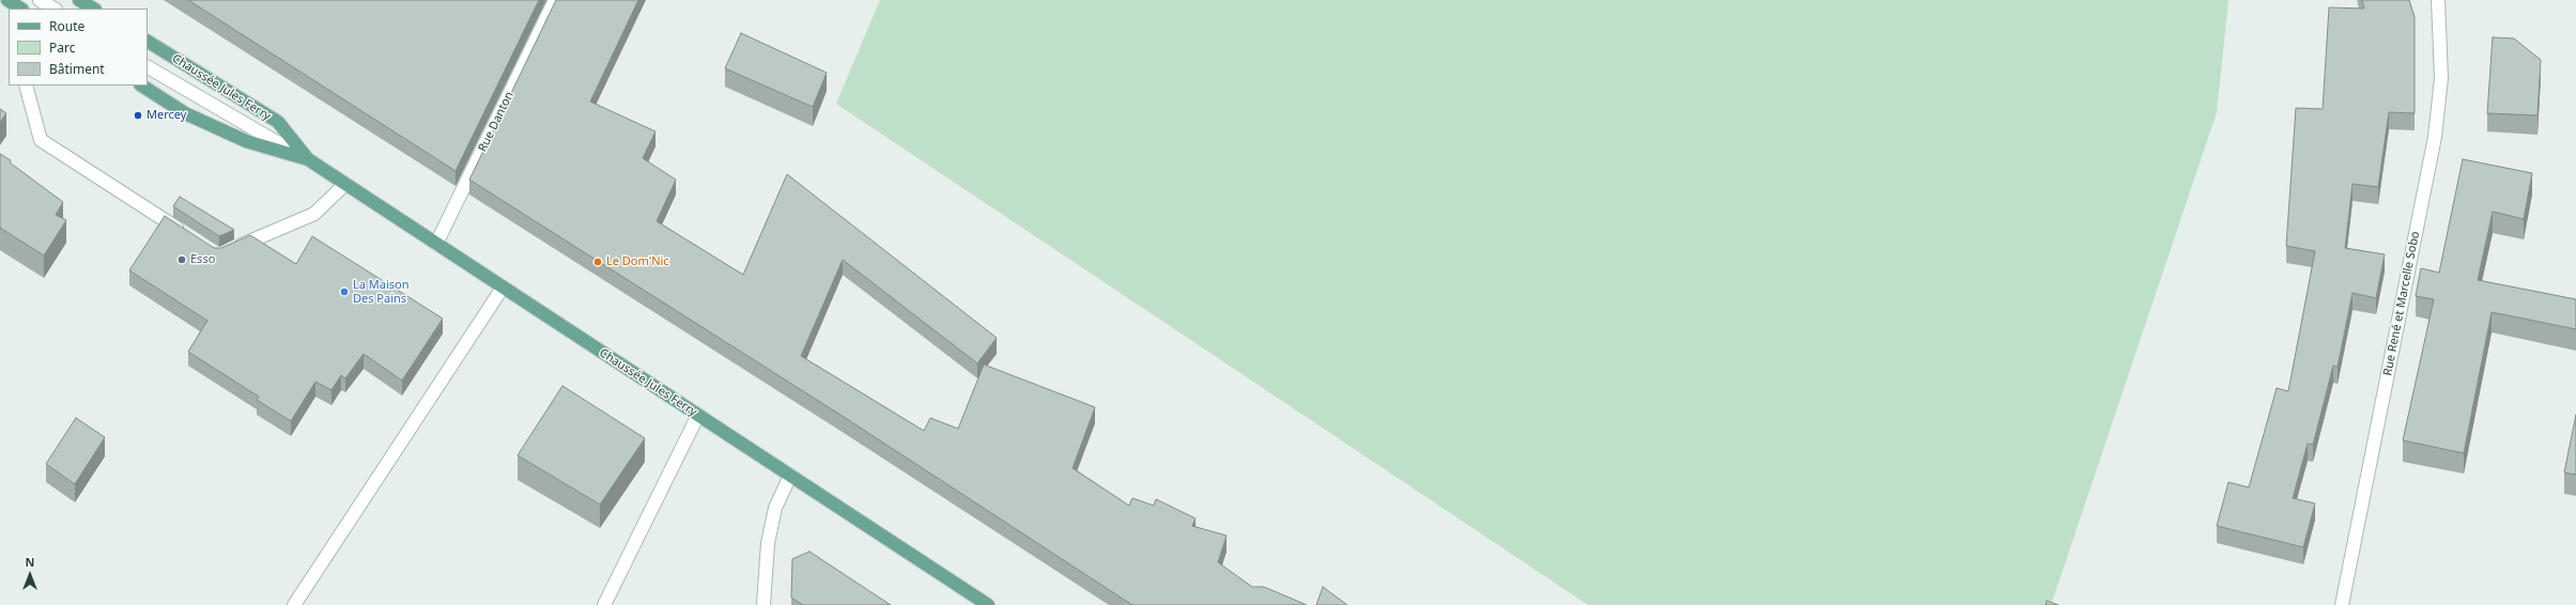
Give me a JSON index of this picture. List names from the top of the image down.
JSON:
{
  "streets": {
    "main road": ["Chaussée Jules Ferry"],
    "street": ["Rue Danton", "Rue René et Marcelle Sobo"]
  },
  "crossings": [
    ["Chaussée Jules Ferry", "Rue Danton"]
  ],
  "places": [
    "Mercey",
    "Esso",
    "Le Dom'Nic",
    "La Maison Des Pains"
  ],
  "legend": ["Route", "Parc", "Bâtiment"],
  "north": "top"
}
